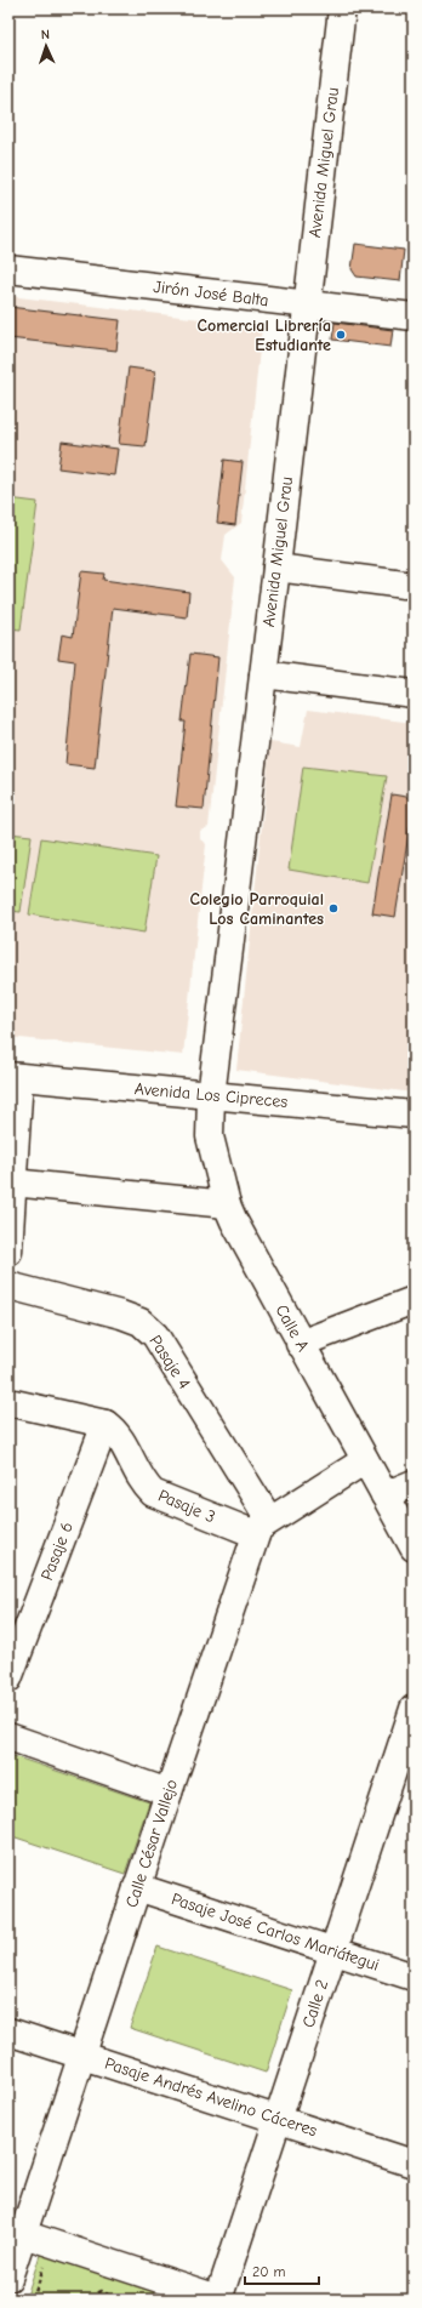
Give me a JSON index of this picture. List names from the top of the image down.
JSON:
{
  "streets": {
    "street": [
      "Avenida Miguel Grau",
      "Jirón José Balta",
      "Avenida Los Cipreces",
      "Calle A",
      "Pasaje 4",
      "Pasaje 3",
      "Pasaje 6",
      "Calle César Vallejo",
      "Pasaje José Carlos Mariátegui",
      "Calle 2",
      "Pasaje Andrés Avelino Cáceres"
    ]
  },
  "crossings": [
    ["Avenida Miguel Grau", "Jirón José Balta"],
    ["Avenida Miguel Grau", "Avenida Los Cipreces"],
    ["Avenida Miguel Grau", "Calle A"],
    ["Avenida Los Cipreces", "Calle A"],
    ["Pasaje 4", "Pasaje 3"],
    ["Pasaje 4", "Calle César Vallejo"],
    ["Pasaje 3", "Pasaje 6"],
    ["Pasaje 3", "Calle César Vallejo"],
    ["Calle César Vallejo", "Pasaje José Carlos Mariátegui"],
    ["Calle César Vallejo", "Pasaje Andrés Avelino Cáceres"],
    ["Pasaje José Carlos Mariátegui", "Calle 2"],
    ["Calle 2", "Pasaje Andrés Avelino Cáceres"]
  ],
  "places": ["Comercial Librería Estudiante", "Colegio Parroquial Los Caminantes"],
  "scale_bar": "20 m",
  "north": "top"
}
